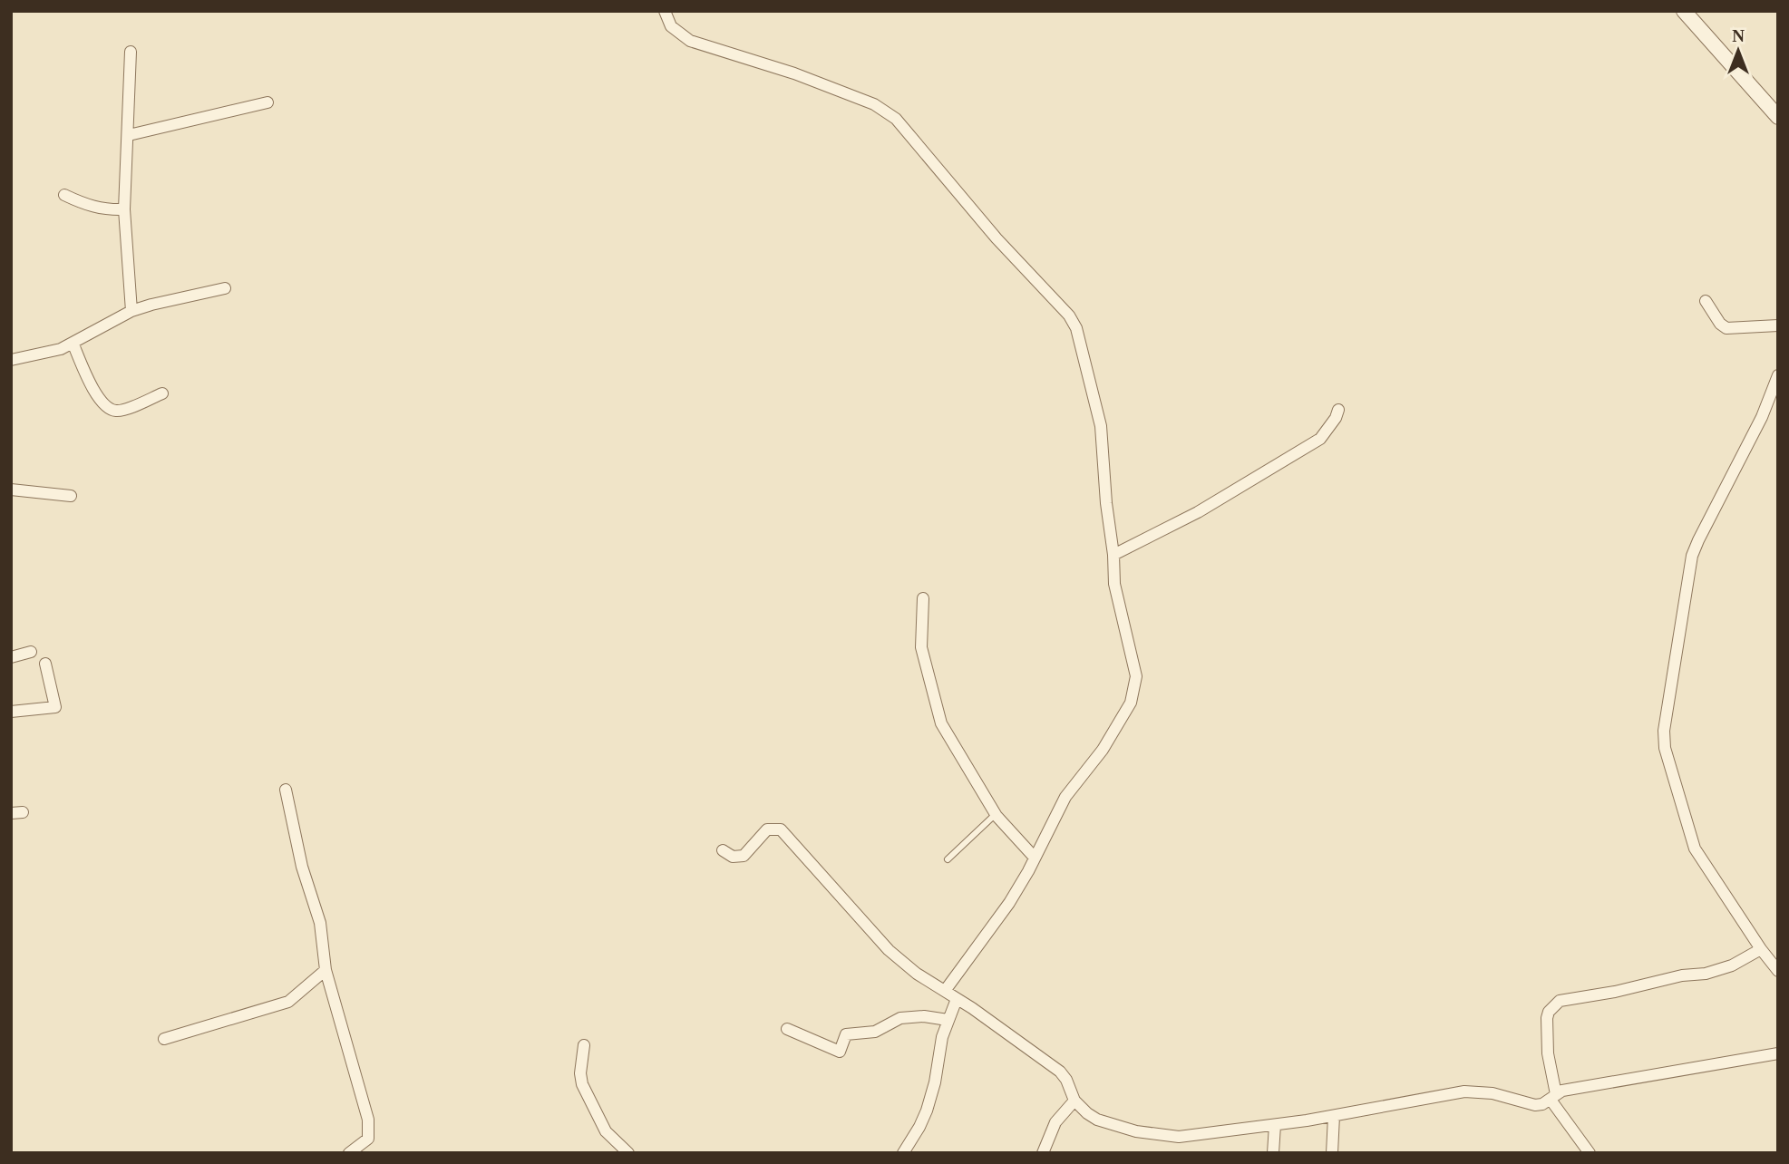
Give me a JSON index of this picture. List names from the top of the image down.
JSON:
{
  "north": "top"
}
